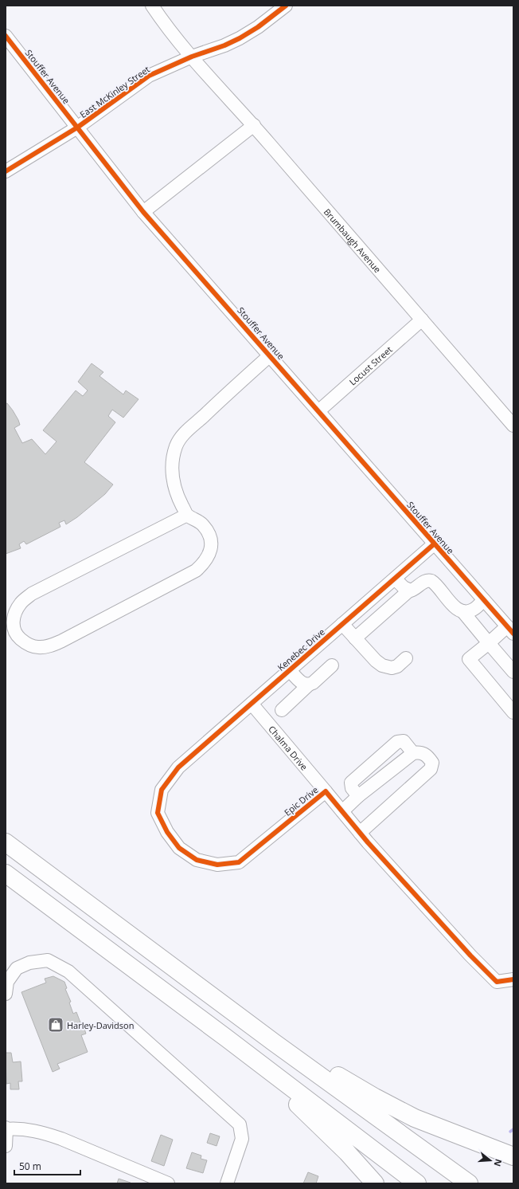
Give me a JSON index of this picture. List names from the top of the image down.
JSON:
{
  "streets": {
    "street": [
      "Stouffer Avenue",
      "East McKinley Street",
      "Brumbaugh Avenue",
      "Locust Street",
      "Kenebec Drive",
      "Chalma Drive",
      "Epic Drive"
    ]
  },
  "crossings": [
    ["Stouffer Avenue", "East McKinley Street"],
    ["Stouffer Avenue", "Locust Street"],
    ["Stouffer Avenue", "Kenebec Drive"],
    ["East McKinley Street", "Brumbaugh Avenue"],
    ["Brumbaugh Avenue", "Locust Street"],
    ["Kenebec Drive", "Chalma Drive"],
    ["Kenebec Drive", "Epic Drive"],
    ["Chalma Drive", "Epic Drive"]
  ],
  "places": {
    "shop": ["Harley-Davidson"]
  },
  "scale_bar": "50 m",
  "north": "right"
}
